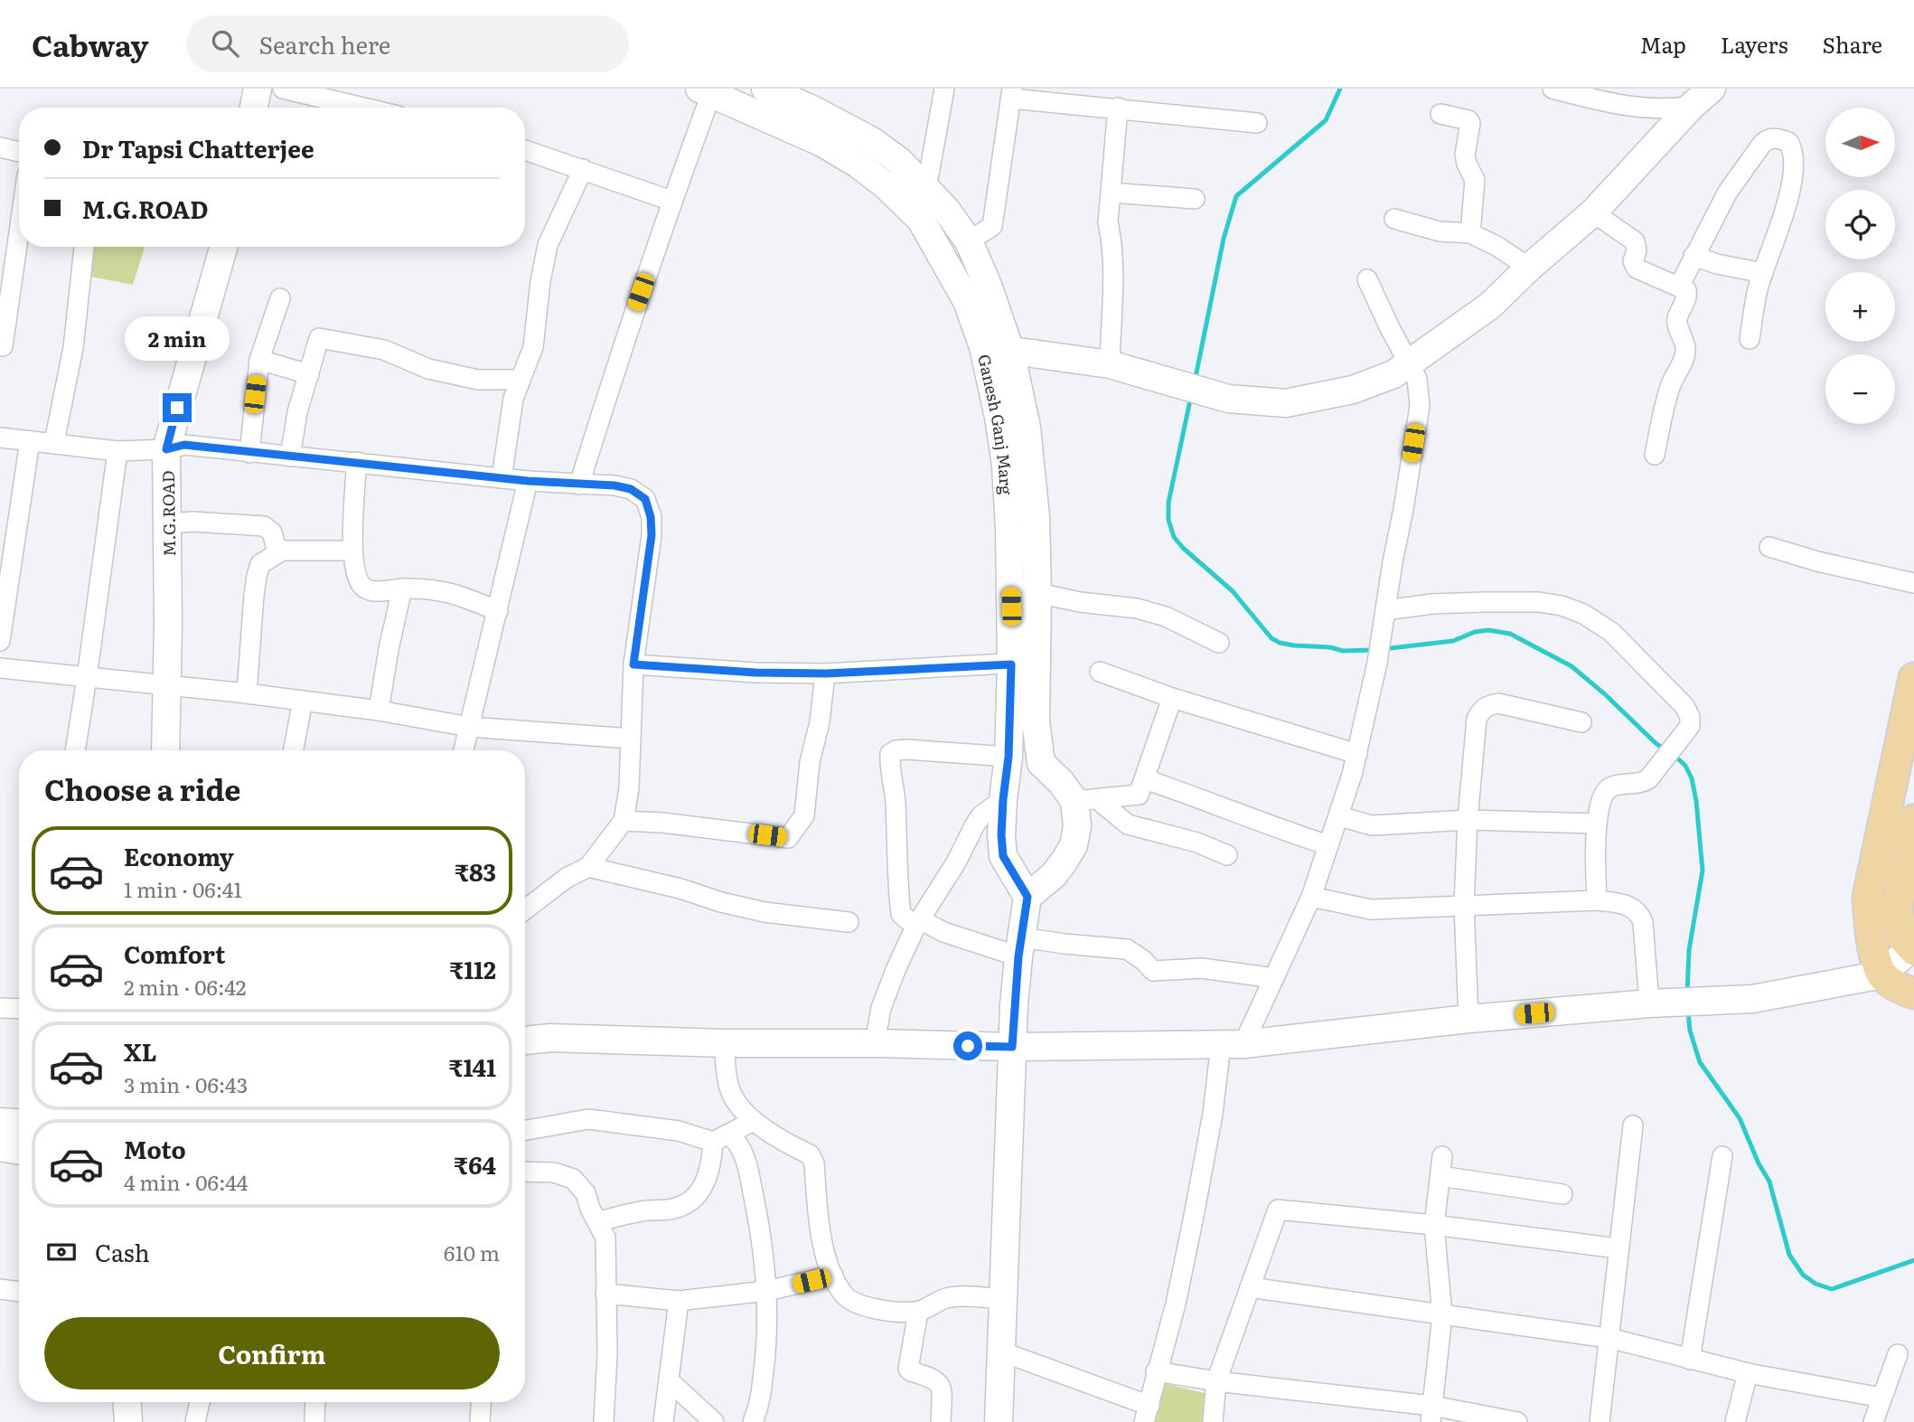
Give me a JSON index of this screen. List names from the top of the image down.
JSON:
{
  "streets": {
    "main road": ["Ganesh Ganj Marg", "M.G.ROAD"]
  },
  "north": "right",
  "page": {
    "header": "Cabway",
    "search": "Search here",
    "nav": ["Map", "Layers", "Share"],
    "map_buttons": ["+", "−"],
    "banner": ["Dr Tapsi Chatterjee", "M.G.ROAD"],
    "bubble": "2 min",
    "heading": "Choose a ride",
    "list": [
      {
        "name": "Economy",
        "note": "1 min · 06:41",
        "value": "₹83"
      },
      {
        "name": "Comfort",
        "note": "2 min · 06:42",
        "value": "₹112"
      },
      {
        "name": "XL",
        "note": "3 min · 06:43",
        "value": "₹141"
      },
      {
        "name": "Moto",
        "note": "4 min · 06:44",
        "value": "₹64"
      }
    ],
    "pay": ["Cash", "610 m"],
    "buttons": "Confirm"
  }
}
